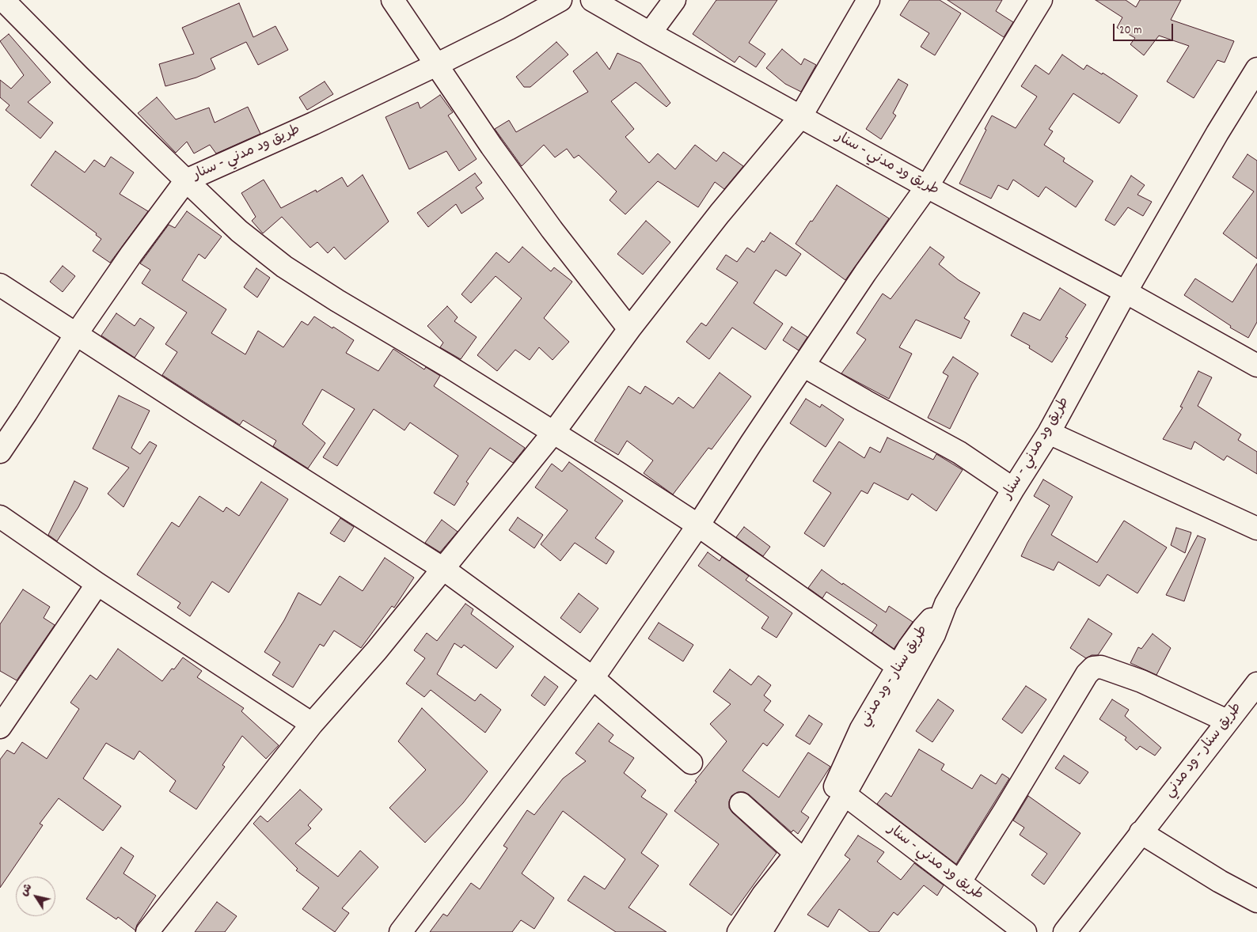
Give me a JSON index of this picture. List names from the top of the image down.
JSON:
{
  "streets": {
    "street": ["طريق ود مدني - سنار", "طريق سنار - ود مدني"]
  },
  "crossings": [
    ["طريق ود مدني - سنار", "طريق سنار - ود مدني"]
  ],
  "scale_bar": "20 m",
  "north": "top left"
}
